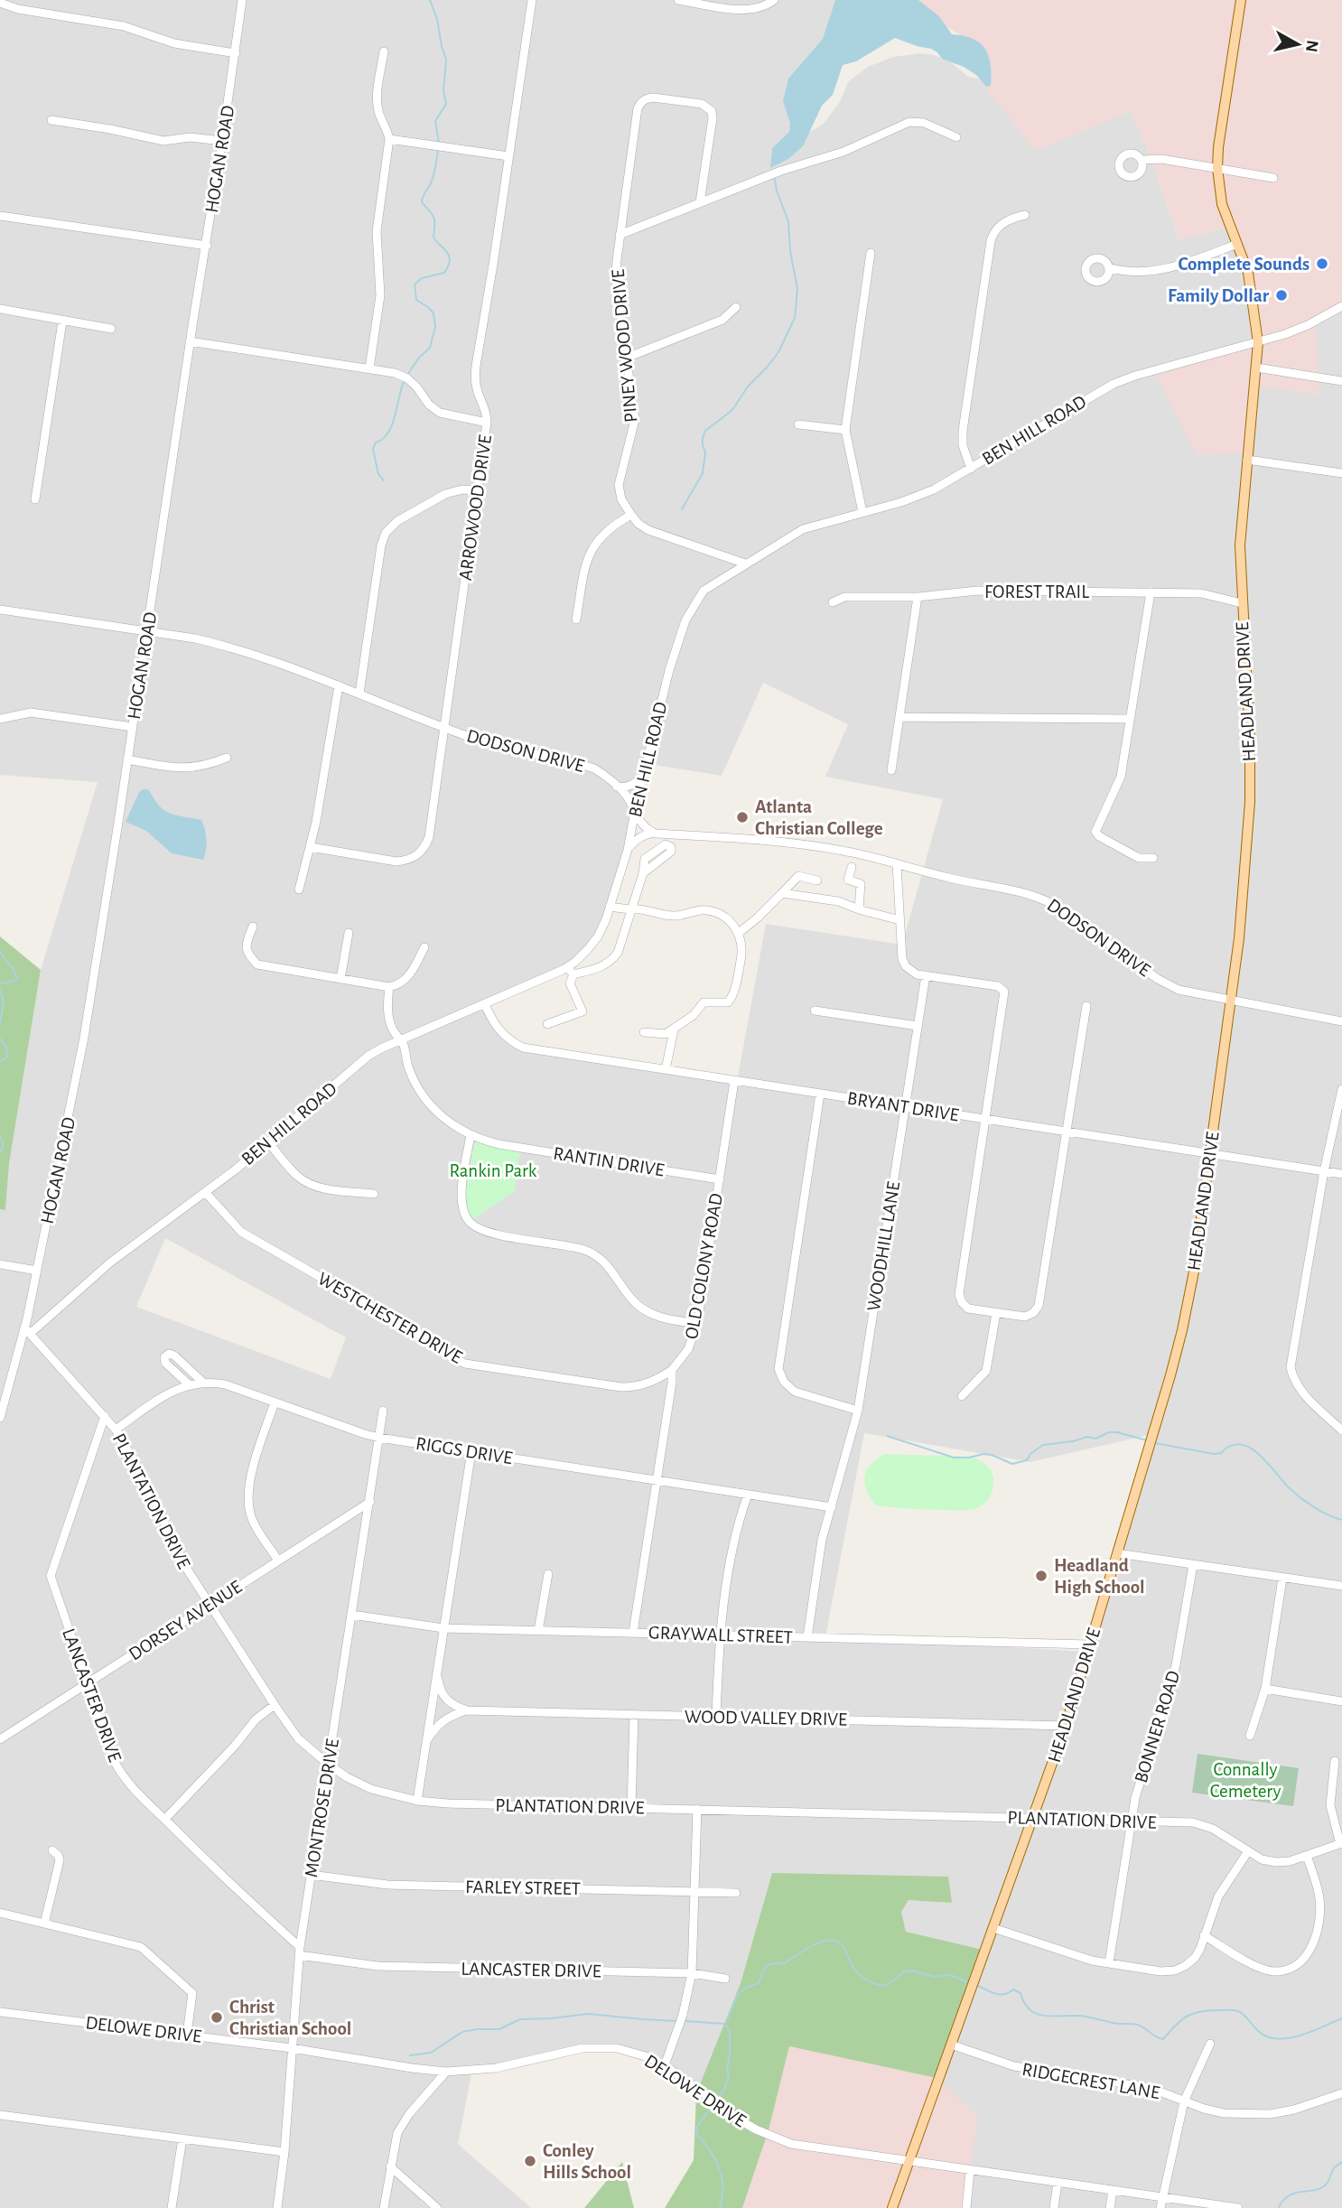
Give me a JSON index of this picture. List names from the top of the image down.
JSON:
{
  "streets": {
    "main road": ["HEADLAND DRIVE"],
    "street": [
      "HOGAN ROAD",
      "PINEY WOOD DRIVE",
      "BEN HILL ROAD",
      "ARROWOOD DRIVE",
      "FOREST TRAIL",
      "DODSON DRIVE",
      "BRYANT DRIVE",
      "RANTIN DRIVE",
      "WOODHILL LANE",
      "OLD COLONY ROAD",
      "WESTCHESTER DRIVE",
      "RIGGS DRIVE",
      "PLANTATION DRIVE",
      "DORSEY AVENUE",
      "GRAYWALL STREET",
      "LANCASTER DRIVE",
      "WOOD VALLEY DRIVE",
      "BONNER ROAD",
      "MONTROSE DRIVE",
      "FARLEY STREET",
      "DELOWE DRIVE",
      "RIDGECREST LANE"
    ]
  },
  "crossings": [
    ["HOGAN ROAD", "BEN HILL ROAD"],
    ["HOGAN ROAD", "DODSON DRIVE"],
    ["HOGAN ROAD", "PLANTATION DRIVE"],
    ["BEN HILL ROAD", "HEADLAND DRIVE"],
    ["BEN HILL ROAD", "DODSON DRIVE"],
    ["BEN HILL ROAD", "BRYANT DRIVE"],
    ["BEN HILL ROAD", "RANTIN DRIVE"],
    ["BEN HILL ROAD", "WESTCHESTER DRIVE"],
    ["BEN HILL ROAD", "PLANTATION DRIVE"],
    ["ARROWOOD DRIVE", "DODSON DRIVE"],
    ["FOREST TRAIL", "HEADLAND DRIVE"],
    ["HEADLAND DRIVE", "DODSON DRIVE"],
    ["HEADLAND DRIVE", "BRYANT DRIVE"],
    ["HEADLAND DRIVE", "PLANTATION DRIVE"],
    ["HEADLAND DRIVE", "GRAYWALL STREET"],
    ["HEADLAND DRIVE", "WOOD VALLEY DRIVE"],
    ["HEADLAND DRIVE", "DELOWE DRIVE"],
    ["HEADLAND DRIVE", "RIDGECREST LANE"],
    ["BRYANT DRIVE", "WOODHILL LANE"],
    ["BRYANT DRIVE", "OLD COLONY ROAD"],
    ["RANTIN DRIVE", "OLD COLONY ROAD"],
    ["WOODHILL LANE", "RIGGS DRIVE"],
    ["WOODHILL LANE", "GRAYWALL STREET"],
    ["OLD COLONY ROAD", "WESTCHESTER DRIVE"],
    ["OLD COLONY ROAD", "RIGGS DRIVE"],
    ["OLD COLONY ROAD", "GRAYWALL STREET"],
    ["RIGGS DRIVE", "PLANTATION DRIVE"],
    ["RIGGS DRIVE", "MONTROSE DRIVE"],
    ["PLANTATION DRIVE", "DORSEY AVENUE"],
    ["PLANTATION DRIVE", "LANCASTER DRIVE"],
    ["PLANTATION DRIVE", "BONNER ROAD"],
    ["PLANTATION DRIVE", "MONTROSE DRIVE"],
    ["DORSEY AVENUE", "LANCASTER DRIVE"],
    ["DORSEY AVENUE", "MONTROSE DRIVE"],
    ["GRAYWALL STREET", "MONTROSE DRIVE"],
    ["LANCASTER DRIVE", "MONTROSE DRIVE"],
    ["MONTROSE DRIVE", "FARLEY STREET"],
    ["MONTROSE DRIVE", "DELOWE DRIVE"]
  ],
  "parks": ["Rankin Park", "Connally Cemetery"],
  "places": [
    "Complete Sounds",
    "Family Dollar",
    "Atlanta Christian College",
    "Headland High School",
    "Christ Christian School",
    "Conley Hills School"
  ],
  "north": "right"
}
